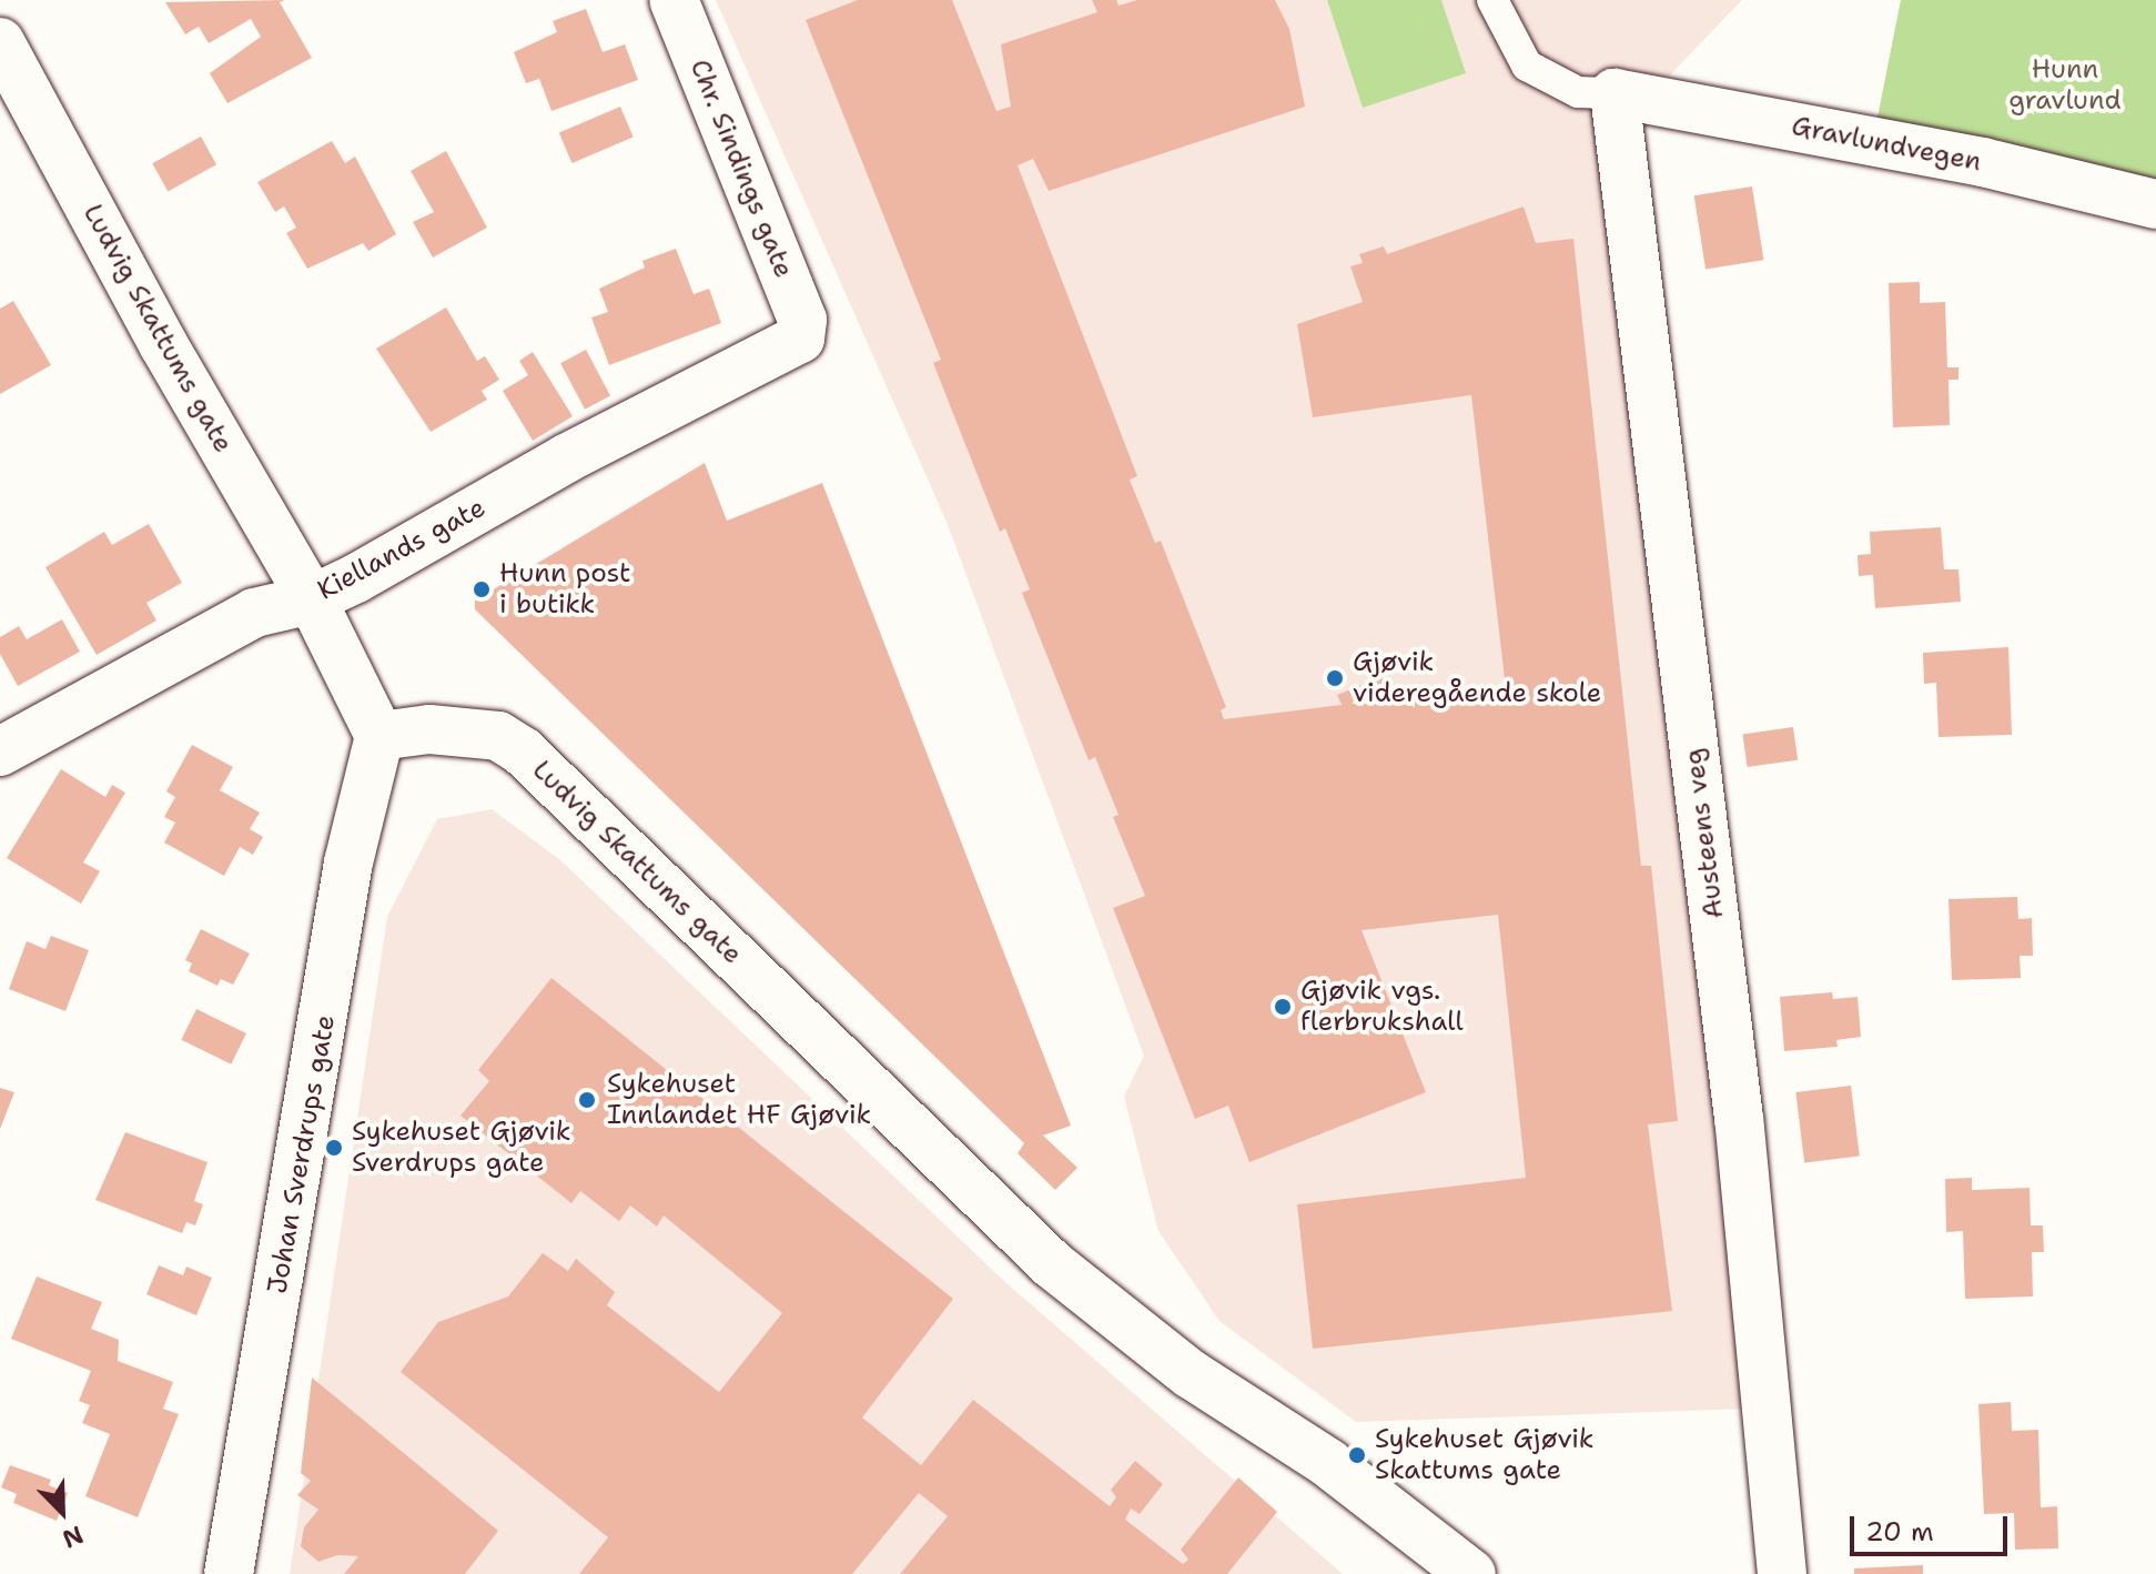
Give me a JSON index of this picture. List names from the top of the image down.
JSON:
{
  "streets": {
    "street": [
      "Gravlundvegen",
      "Chr. Sindings gate",
      "Ludvig Skattums gate",
      "Kiellands gate",
      "Austeens veg",
      "Johan Sverdrups gate"
    ]
  },
  "crossings": [
    ["Gravlundvegen", "Austeens veg"],
    ["Chr. Sindings gate", "Kiellands gate"],
    ["Ludvig Skattums gate", "Kiellands gate"],
    ["Ludvig Skattums gate", "Johan Sverdrups gate"]
  ],
  "parks": ["Hunn gravlund"],
  "places": [
    "Hunn post i butikk",
    "Gjøvik videregående skole",
    "Gjøvik vgs. flerbrukshall",
    "Sykehuset Innlandet HF Gjøvik",
    "Sykehuset Gjøvik Sverdrups gate",
    "Sykehuset Gjøvik Skattums gate"
  ],
  "scale_bar": "20 m",
  "north": "bottom right"
}
